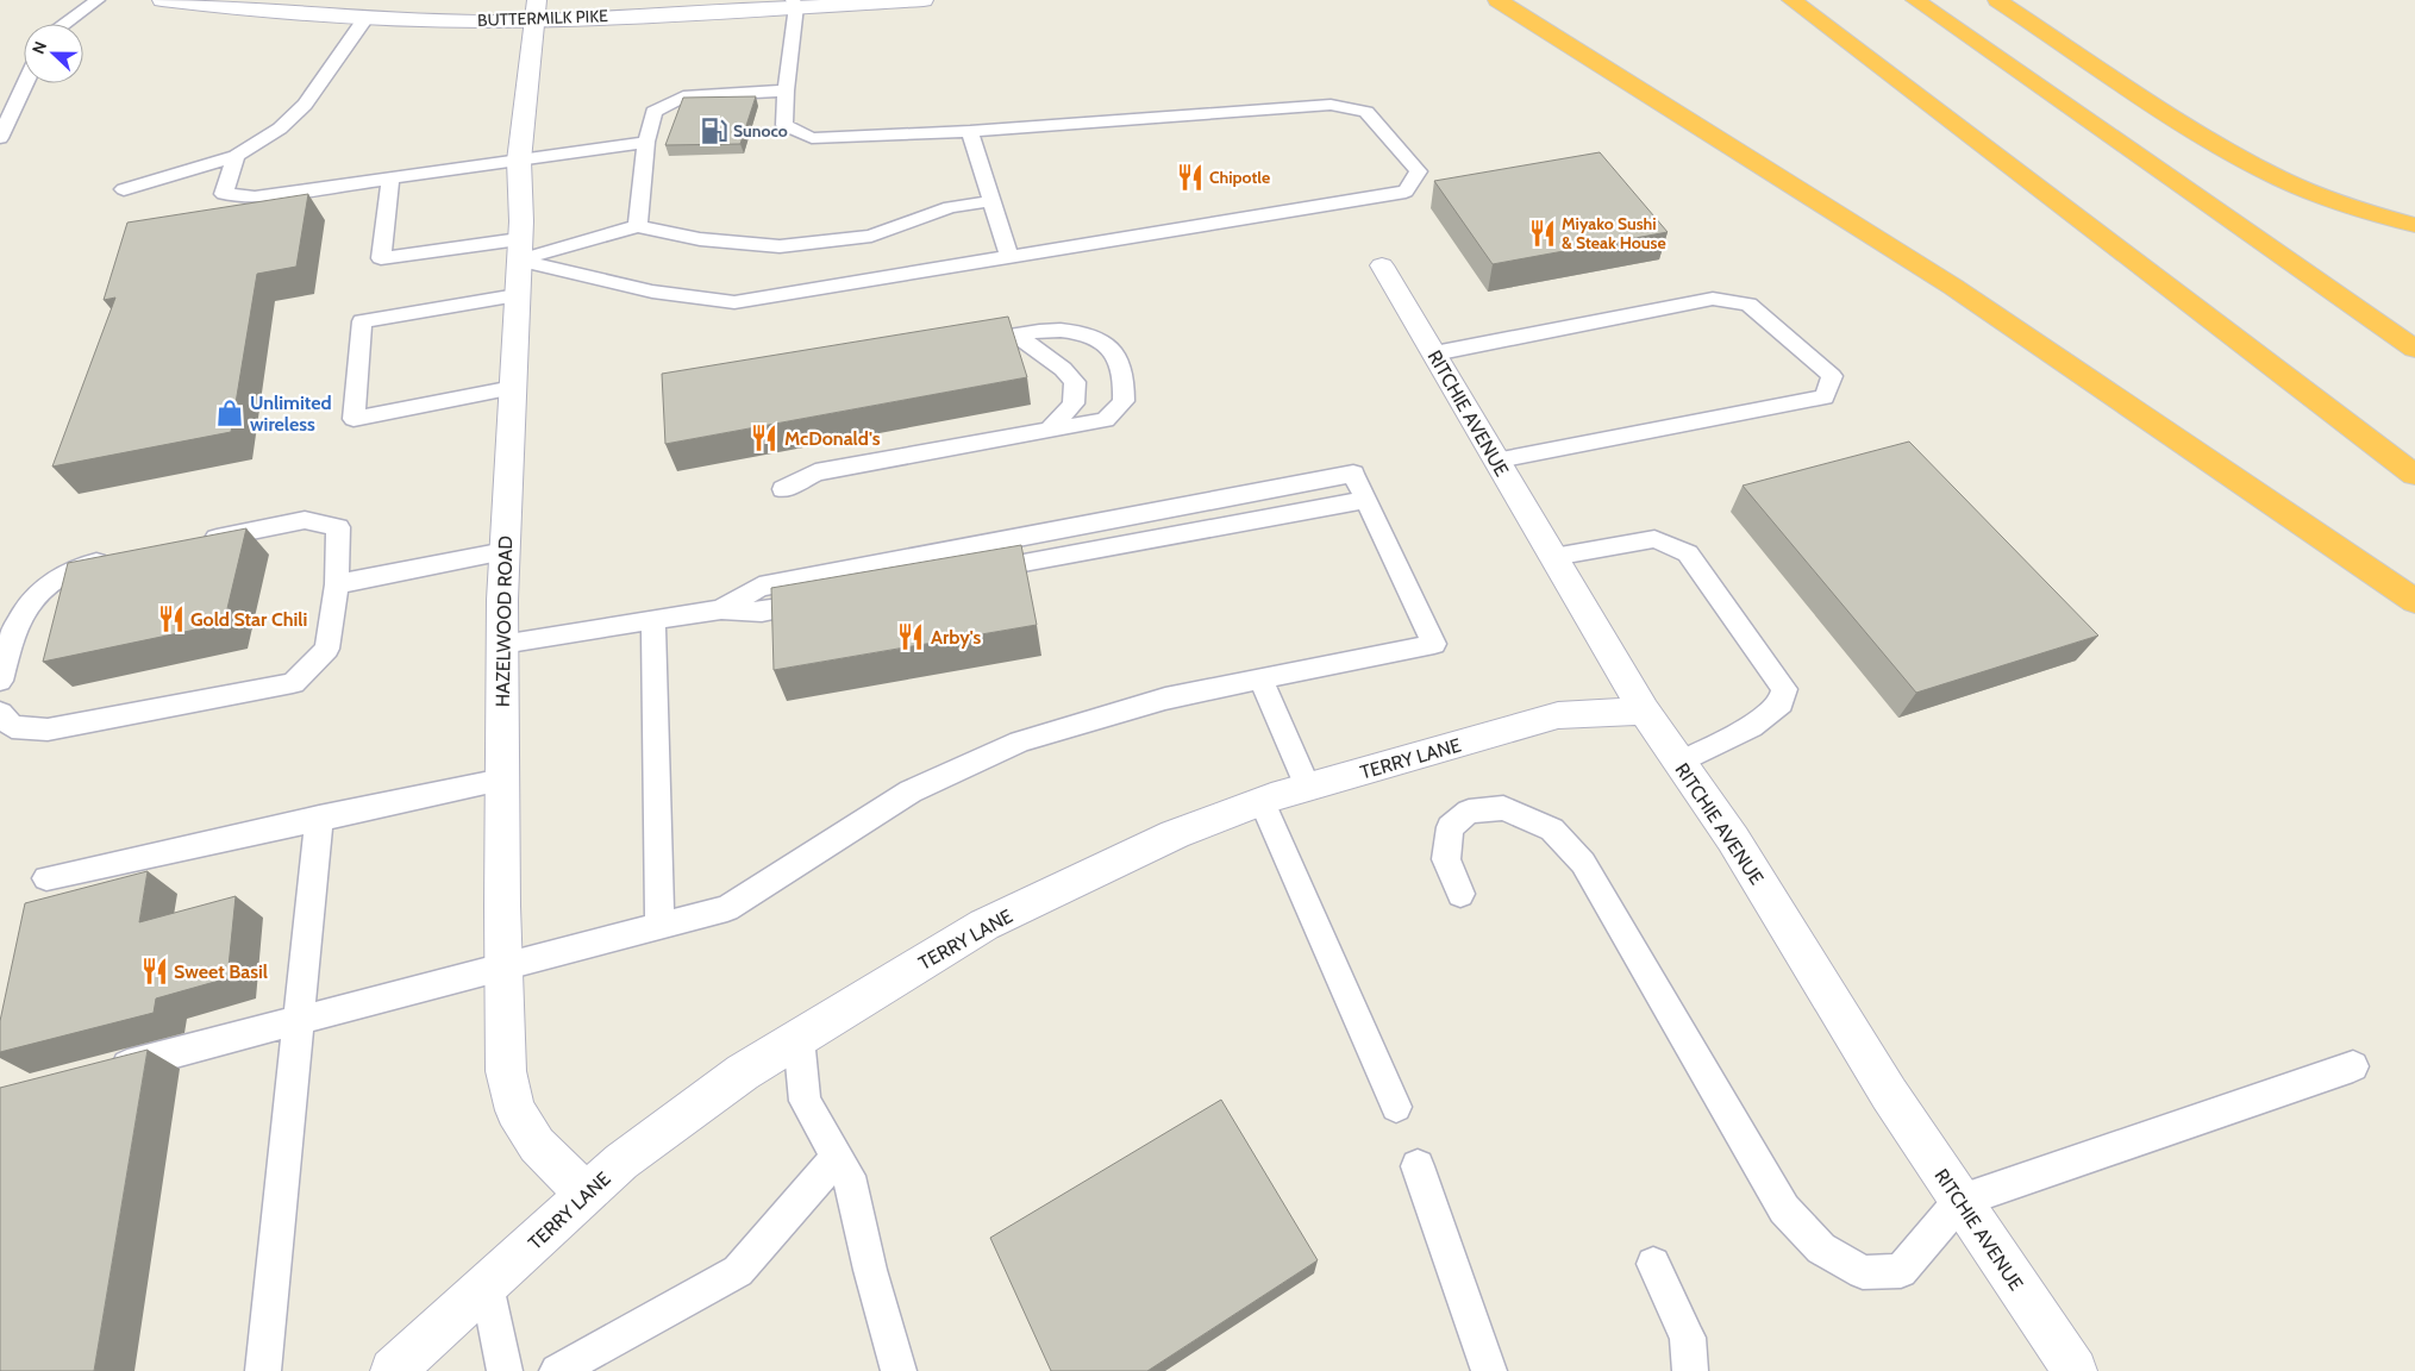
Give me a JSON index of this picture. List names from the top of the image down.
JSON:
{
  "streets": {
    "street": [
      "BUTTERMILK PIKE",
      "RITCHIE AVENUE",
      "HAZELWOOD ROAD",
      "TERRY LANE"
    ]
  },
  "crossings": [
    ["BUTTERMILK PIKE", "HAZELWOOD ROAD"],
    ["RITCHIE AVENUE", "TERRY LANE"],
    ["HAZELWOOD ROAD", "TERRY LANE"]
  ],
  "places": {
    "fuel station": ["Sunoco"],
    "restaurant": [
      "Chipotle",
      "Miyako Sushi & Steak House",
      "McDonald's",
      "Gold Star Chili",
      "Arby's",
      "Sweet Basil"
    ],
    "shop": ["Unlimited wireless"]
  },
  "north": "left"
}
